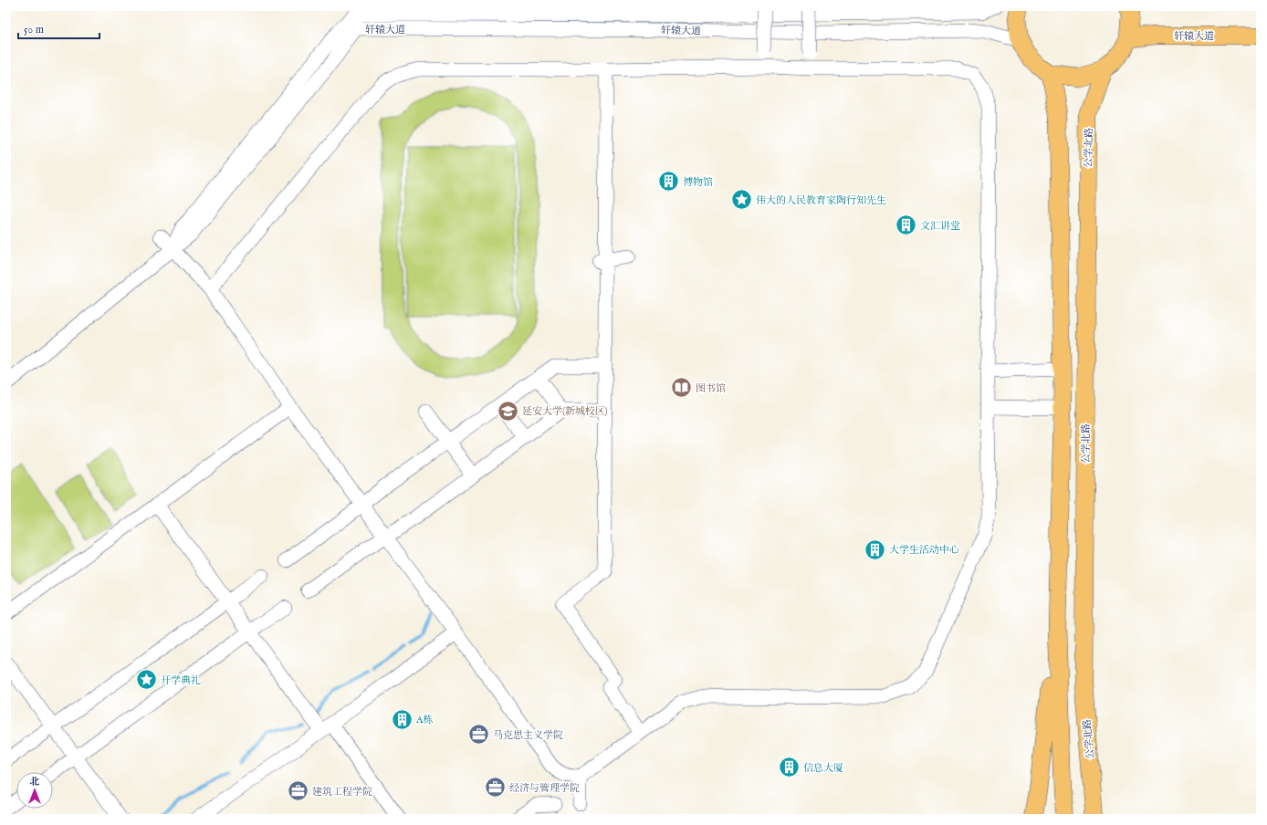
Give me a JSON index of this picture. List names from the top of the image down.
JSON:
{
  "streets": {
    "main road": ["轩辕大道", "公学北路"]
  },
  "places": {
    "building": [
      "博物馆",
      "文汇讲堂",
      "大学生活动中心",
      "A栋",
      "信息大厦"
    ],
    "place": ["伟大的人民教育家陶行知先生", "开学典礼"],
    "library": ["图书馆"],
    "school or university": ["延安大学(新城校区)"],
    "office": ["马克思主义学院", "经济与管理学院", "建筑工程学院"]
  },
  "scale_bar": "50 m",
  "north": "top"
}
